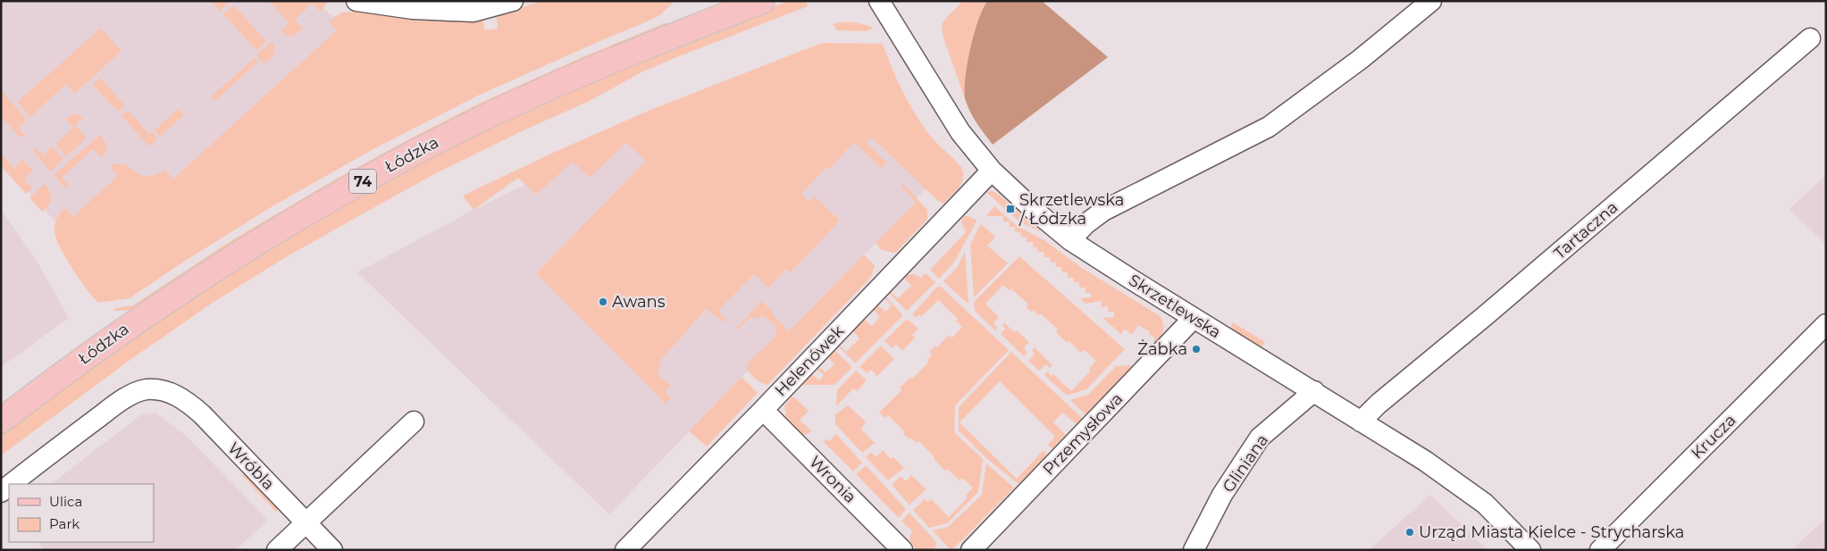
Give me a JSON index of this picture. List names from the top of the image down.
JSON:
{
  "streets": {
    "main road": ["Łódzka", "74"],
    "street": [
      "Tartaczna",
      "Skrzetlewska",
      "Helenówek",
      "Przemysłowa",
      "Krucza",
      "Gliniana",
      "Wróbla",
      "Wronia"
    ]
  },
  "crossings": [
    ["Tartaczna", "Skrzetlewska"],
    ["Skrzetlewska", "Helenówek"],
    ["Skrzetlewska", "Przemysłowa"],
    ["Skrzetlewska", "Gliniana"],
    ["Helenówek", "Wronia"]
  ],
  "places": {
    "transit": ["Skrzetlewska / Łódzka"],
    "other": ["Awans", "Żabka", "Urząd Miasta Kielce - Strycharska"]
  },
  "legend": ["Ulica", "Park"]
}
